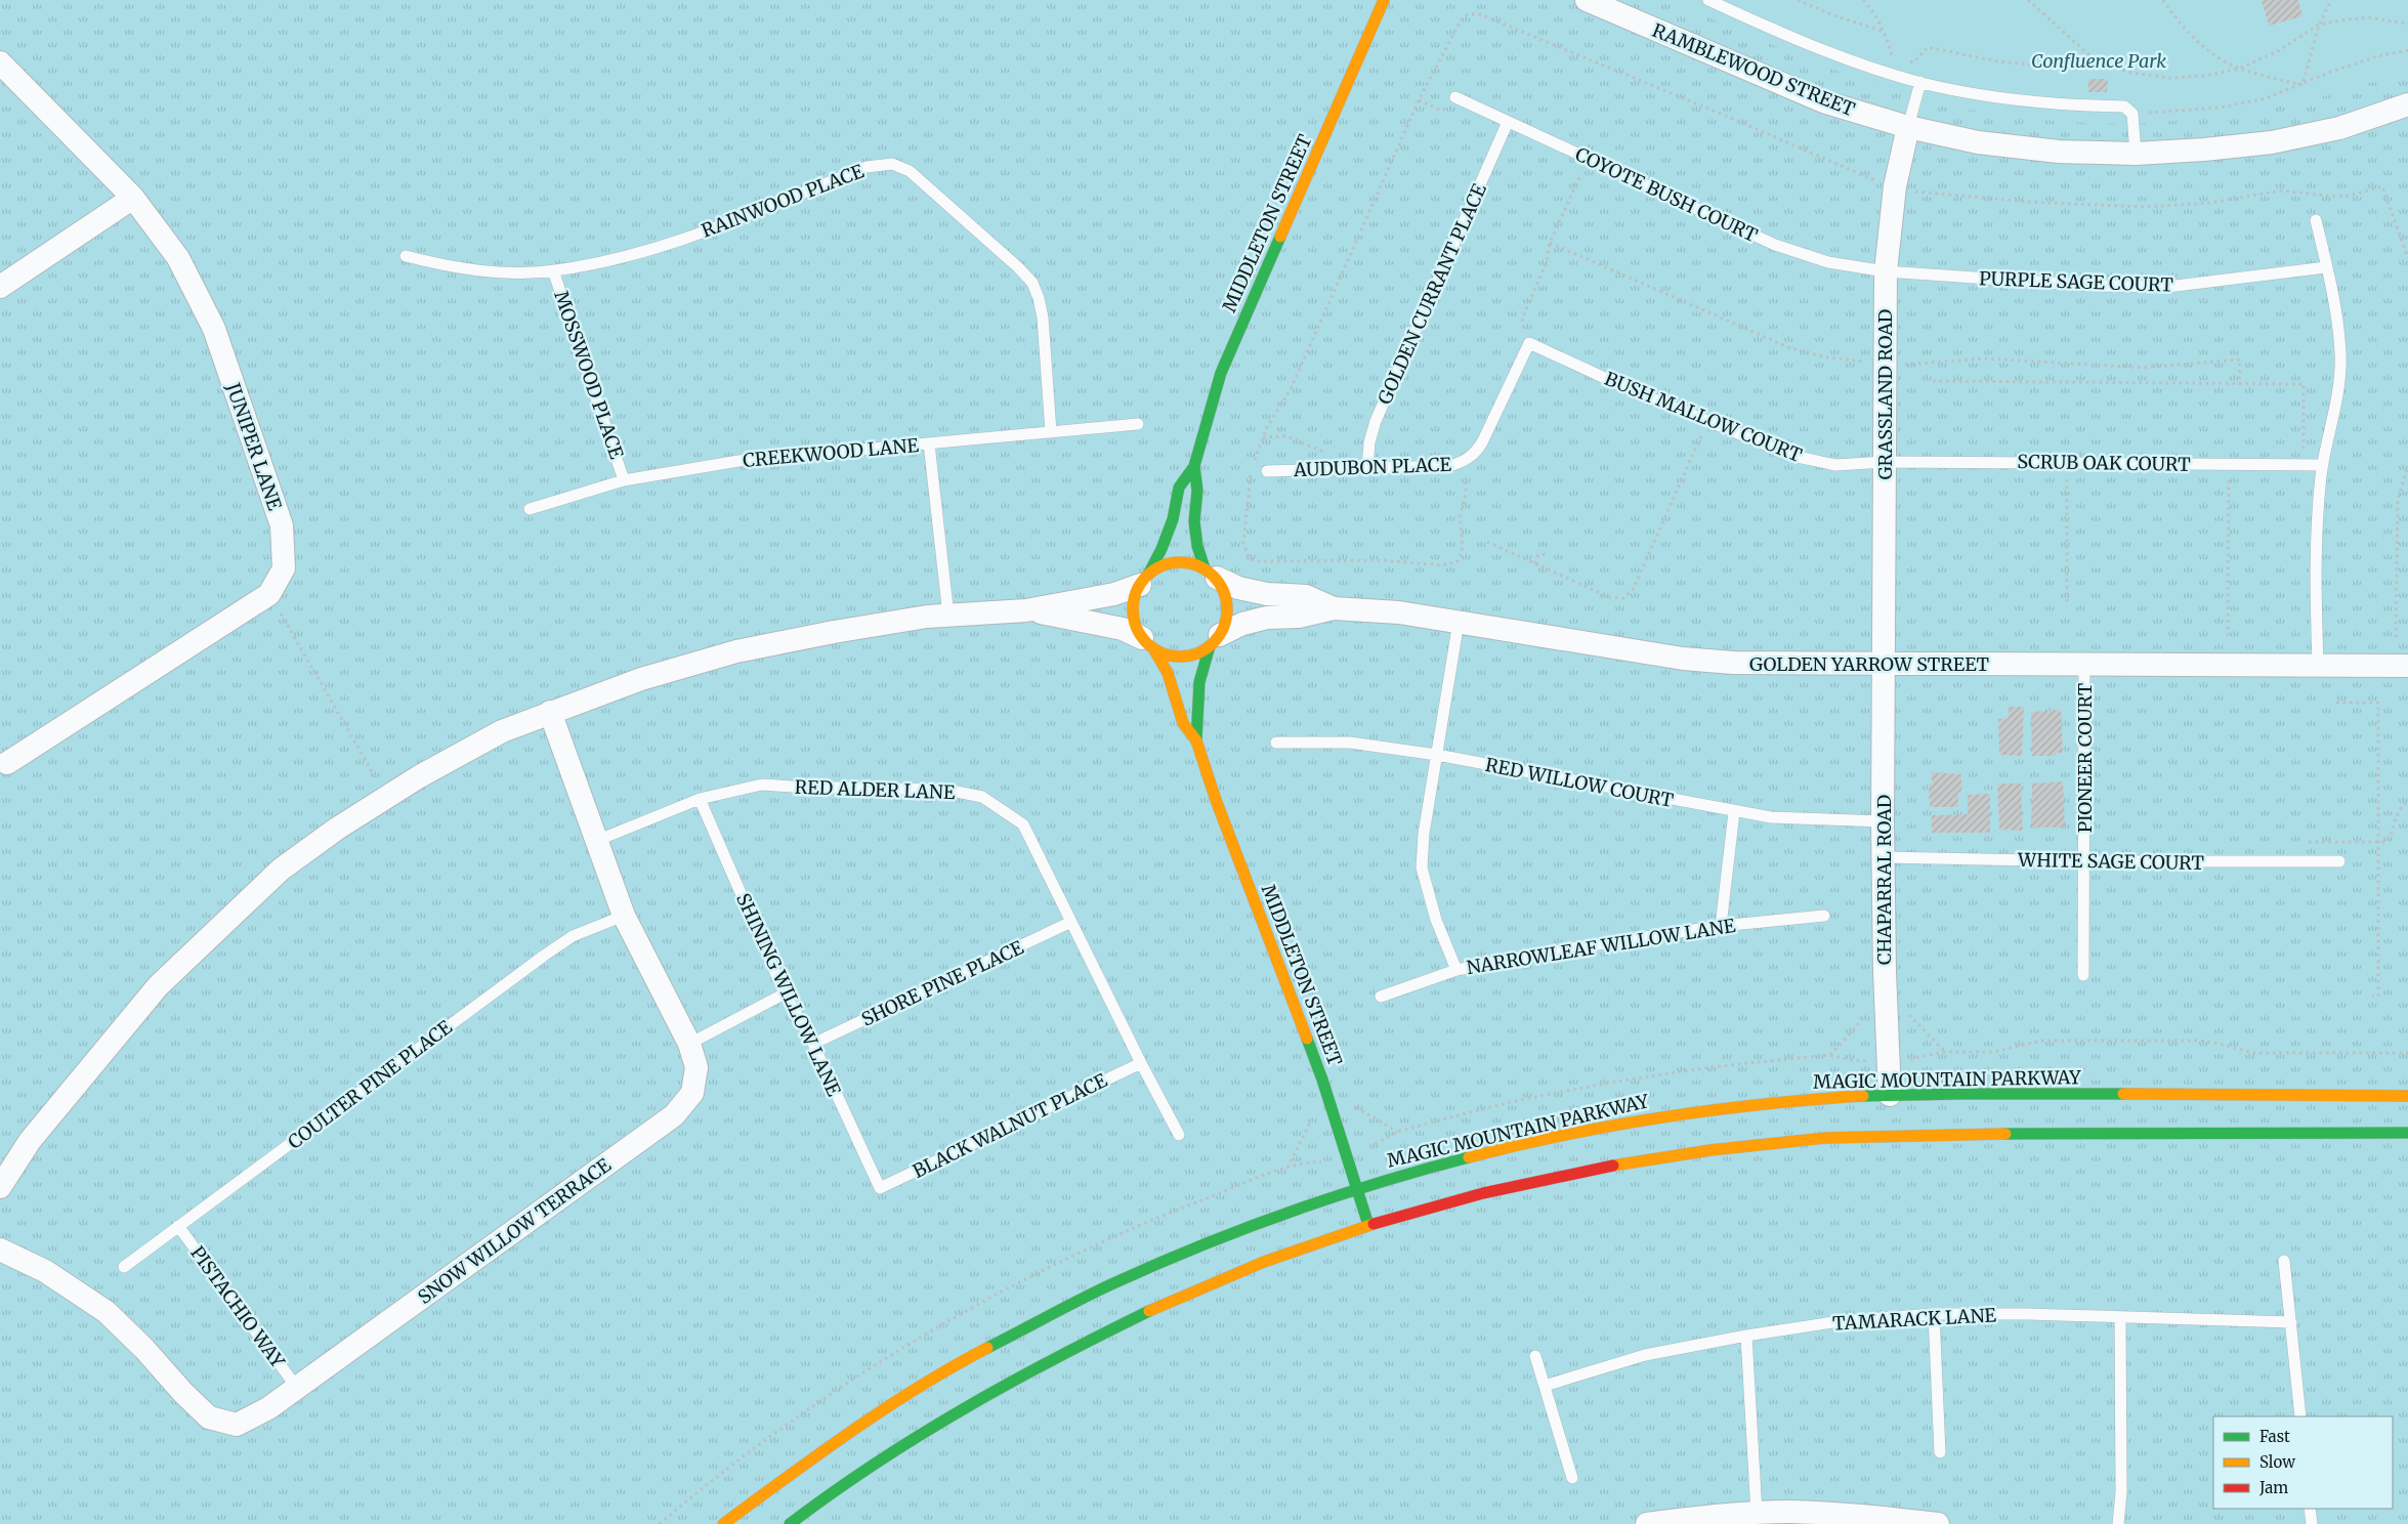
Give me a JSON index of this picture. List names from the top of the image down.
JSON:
{
  "streets": {
    "street": [
      "RAMBLEWOOD STREET",
      "MIDDLETON STREET",
      "GRASSLAND ROAD",
      "JUNIPER LANE",
      "GOLDEN YARROW STREET",
      "CHAPARRAL ROAD",
      "MAGIC MOUNTAIN PARKWAY",
      "SNOW WILLOW TERRACE"
    ],
    "lane": [
      "COYOTE BUSH COURT",
      "RAINWOOD PLACE",
      "PURPLE SAGE COURT",
      "GOLDEN CURRANT PLACE",
      "MOSSWOOD PLACE",
      "BUSH MALLOW COURT",
      "CREEKWOOD LANE",
      "SCRUB OAK COURT",
      "AUDUBON PLACE",
      "PIONEER COURT",
      "RED WILLOW COURT",
      "RED ALDER LANE",
      "WHITE SAGE COURT",
      "NARROWLEAF WILLOW LANE",
      "SHORE PINE PLACE",
      "SHINING WILLOW LANE",
      "COULTER PINE PLACE",
      "BLACK WALNUT PLACE",
      "PISTACHIO WAY",
      "TAMARACK LANE"
    ]
  },
  "crossings": [
    ["RAMBLEWOOD STREET", "GRASSLAND ROAD"],
    ["COYOTE BUSH COURT", "PURPLE SAGE COURT"],
    ["COYOTE BUSH COURT", "GOLDEN CURRANT PLACE"],
    ["COYOTE BUSH COURT", "GRASSLAND ROAD"],
    ["RAINWOOD PLACE", "MOSSWOOD PLACE"],
    ["RAINWOOD PLACE", "CREEKWOOD LANE"],
    ["MIDDLETON STREET", "GOLDEN YARROW STREET"],
    ["MIDDLETON STREET", "MAGIC MOUNTAIN PARKWAY"],
    ["PURPLE SAGE COURT", "GRASSLAND ROAD"],
    ["GOLDEN CURRANT PLACE", "AUDUBON PLACE"],
    ["MOSSWOOD PLACE", "CREEKWOOD LANE"],
    ["GRASSLAND ROAD", "BUSH MALLOW COURT"],
    ["GRASSLAND ROAD", "SCRUB OAK COURT"],
    ["GRASSLAND ROAD", "GOLDEN YARROW STREET"],
    ["GRASSLAND ROAD", "CHAPARRAL ROAD"],
    ["BUSH MALLOW COURT", "SCRUB OAK COURT"],
    ["BUSH MALLOW COURT", "AUDUBON PLACE"],
    ["GOLDEN YARROW STREET", "PIONEER COURT"],
    ["GOLDEN YARROW STREET", "CHAPARRAL ROAD"],
    ["PIONEER COURT", "WHITE SAGE COURT"],
    ["RED WILLOW COURT", "CHAPARRAL ROAD"],
    ["RED ALDER LANE", "SHORE PINE PLACE"],
    ["RED ALDER LANE", "SHINING WILLOW LANE"],
    ["RED ALDER LANE", "BLACK WALNUT PLACE"],
    ["RED ALDER LANE", "SNOW WILLOW TERRACE"],
    ["WHITE SAGE COURT", "CHAPARRAL ROAD"],
    ["CHAPARRAL ROAD", "MAGIC MOUNTAIN PARKWAY"],
    ["SHORE PINE PLACE", "SHINING WILLOW LANE"],
    ["SHINING WILLOW LANE", "BLACK WALNUT PLACE"],
    ["COULTER PINE PLACE", "SNOW WILLOW TERRACE"],
    ["COULTER PINE PLACE", "PISTACHIO WAY"],
    ["SNOW WILLOW TERRACE", "PISTACHIO WAY"]
  ],
  "parks": ["Confluence Park"],
  "legend": ["Fast", "Slow", "Jam"]
}
